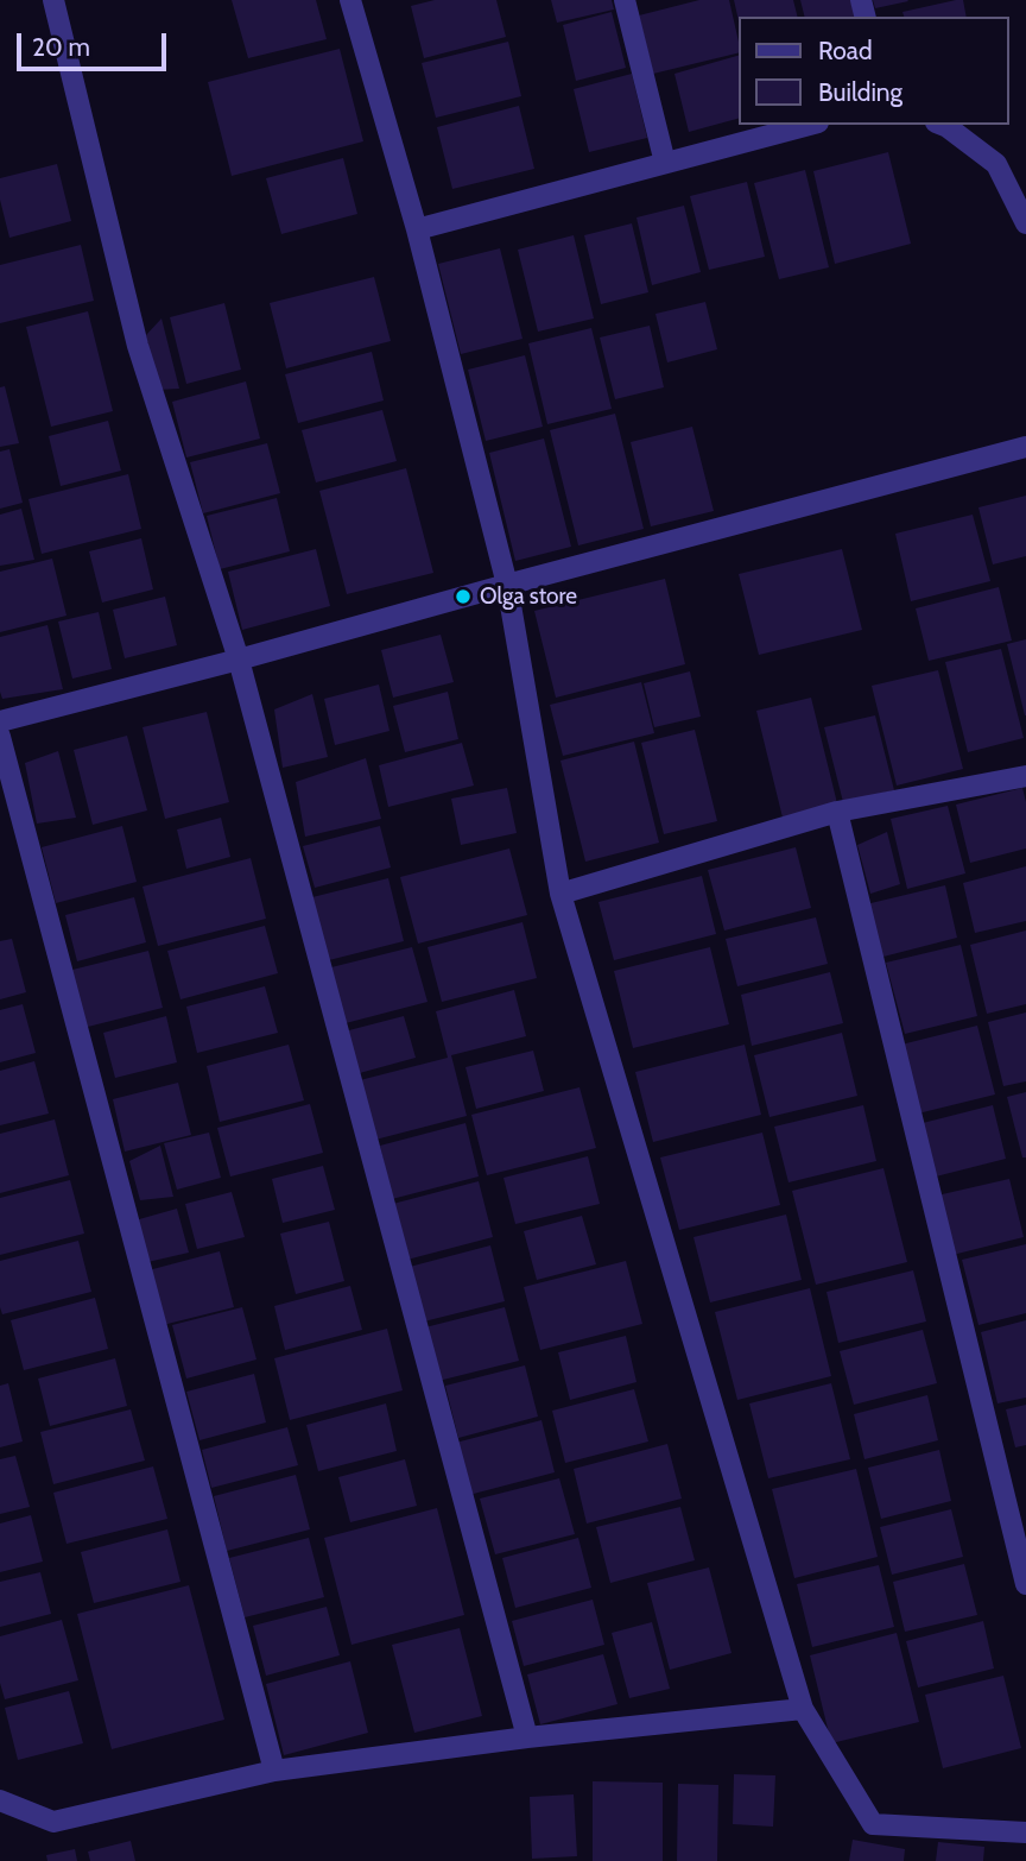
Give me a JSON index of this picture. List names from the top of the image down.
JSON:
{
  "places": ["Olga store"],
  "legend": ["Road", "Building"],
  "scale_bar": "20 m"
}
